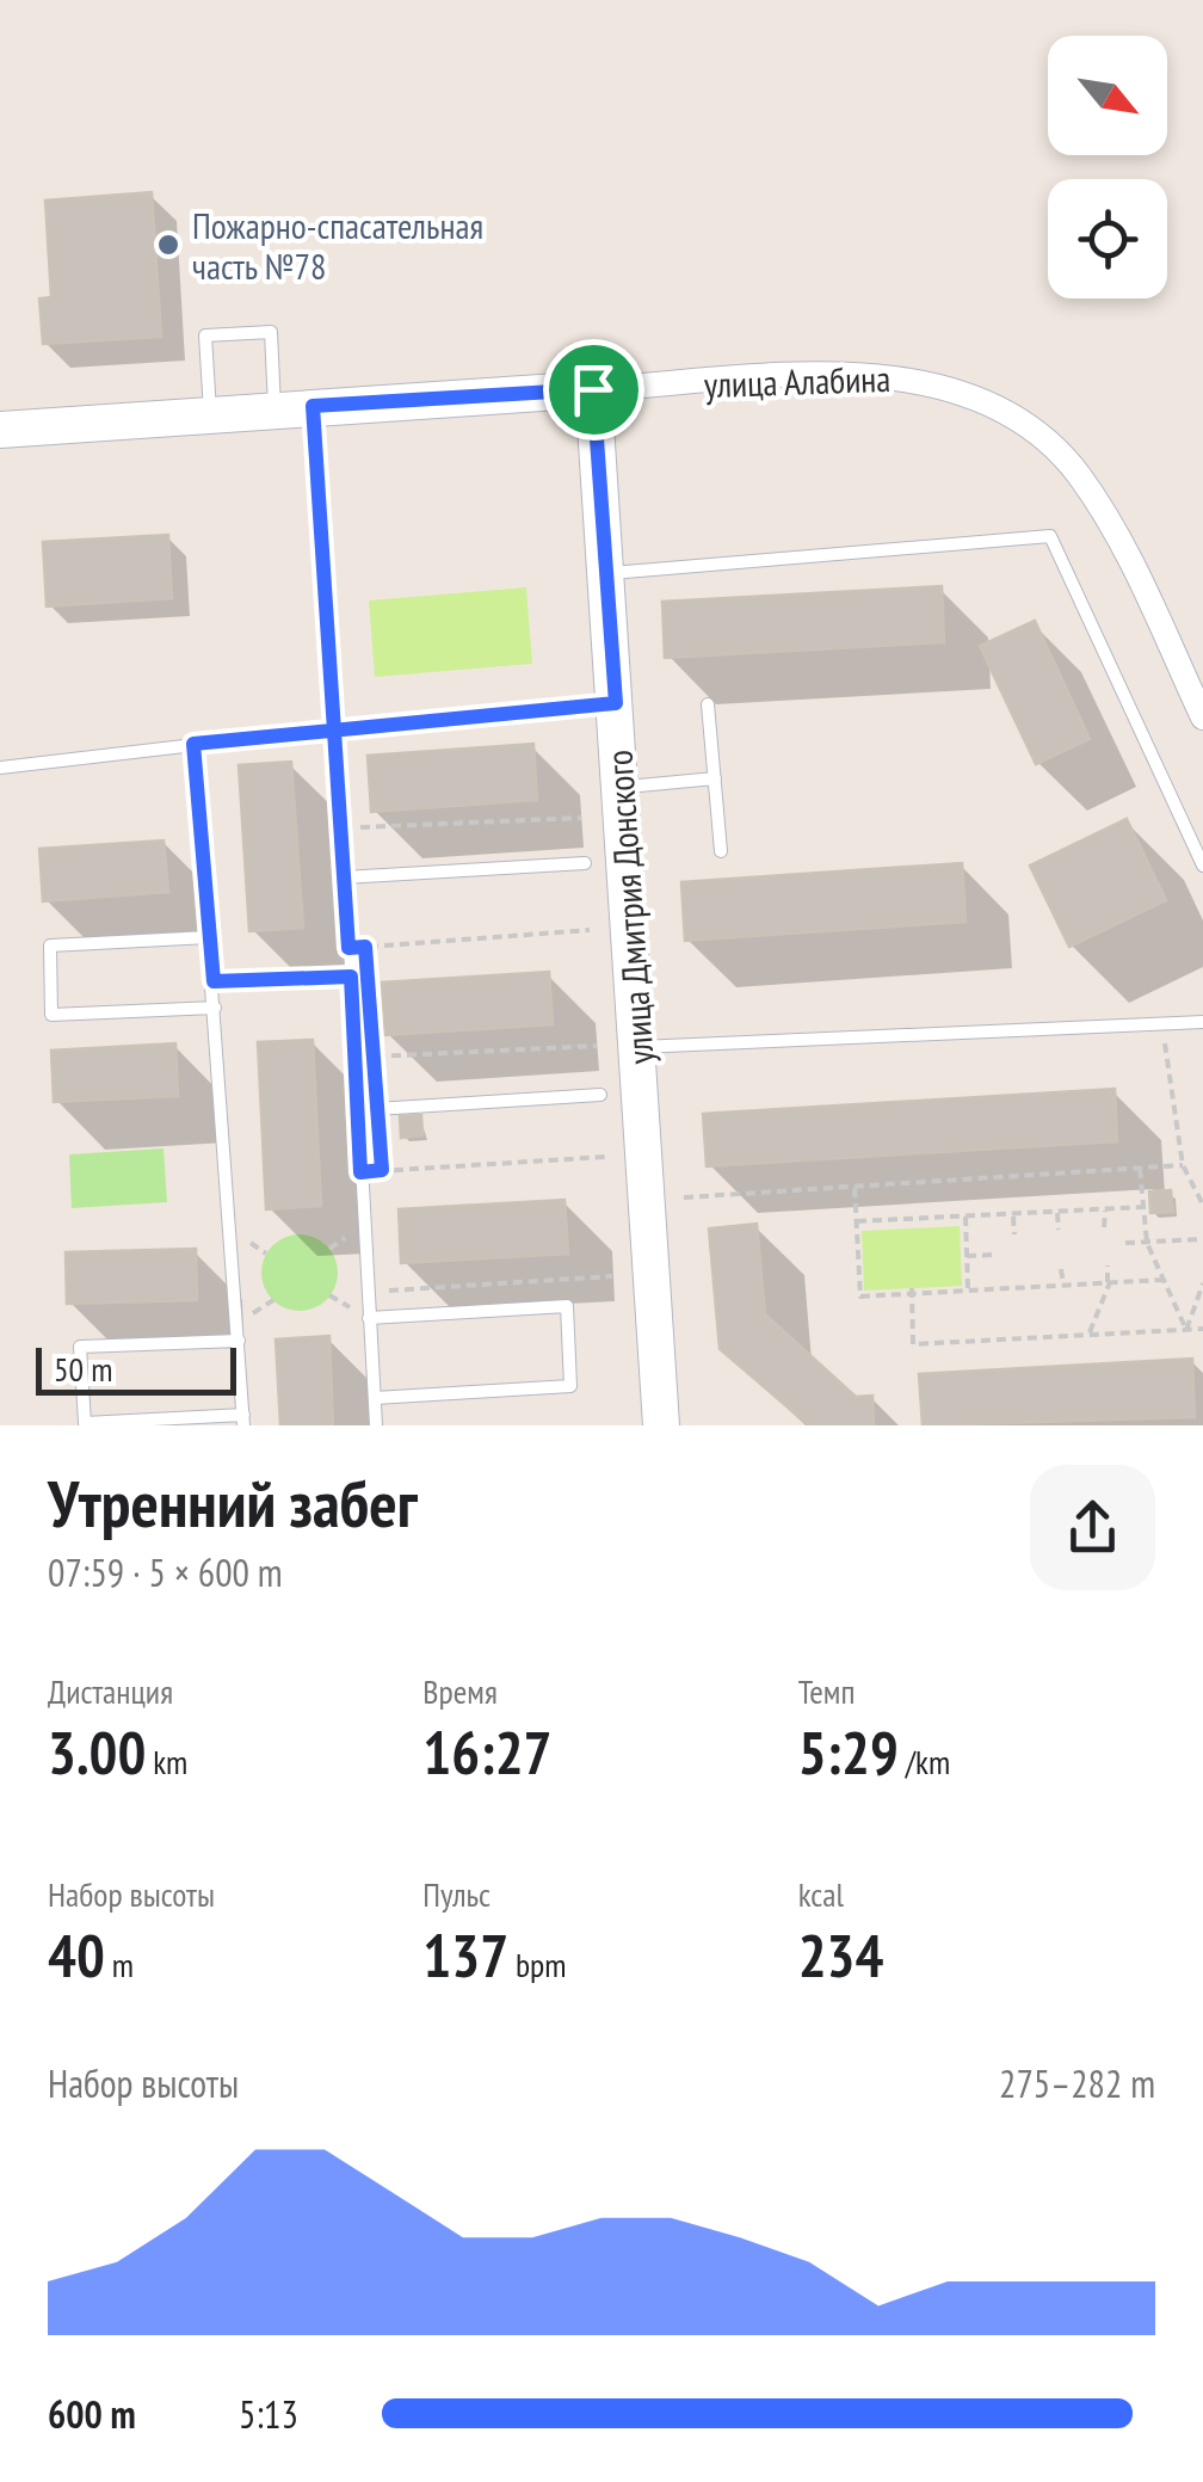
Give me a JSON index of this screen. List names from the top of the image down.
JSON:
{
  "streets": {
    "street": ["улица Алабина", "улица Дмитрия Донского"]
  },
  "crossings": [
    ["улица Алабина", "улица Дмитрия Донского"]
  ],
  "places": ["Пожарно-спасательная часть №78"],
  "scale_bar": "50 m",
  "north": "bottom right",
  "page": {
    "scale": "50 m",
    "heading": ["Утренний забег", "07:59 · 5 × 600 m"],
    "stats": [
      ["Дистанция", "3.00 km"],
      ["Время", "16:27"],
      ["Темп", "5:29 /km"],
      ["Набор высоты", "40 m"],
      ["Пульс", "137 bpm"],
      ["kcal", "234"]
    ],
    "chart": ["Набор высоты", "275–282 m"],
    "list": [
      {
        "name": "600 m",
        "note": "5:13"
      }
    ]
  }
}
